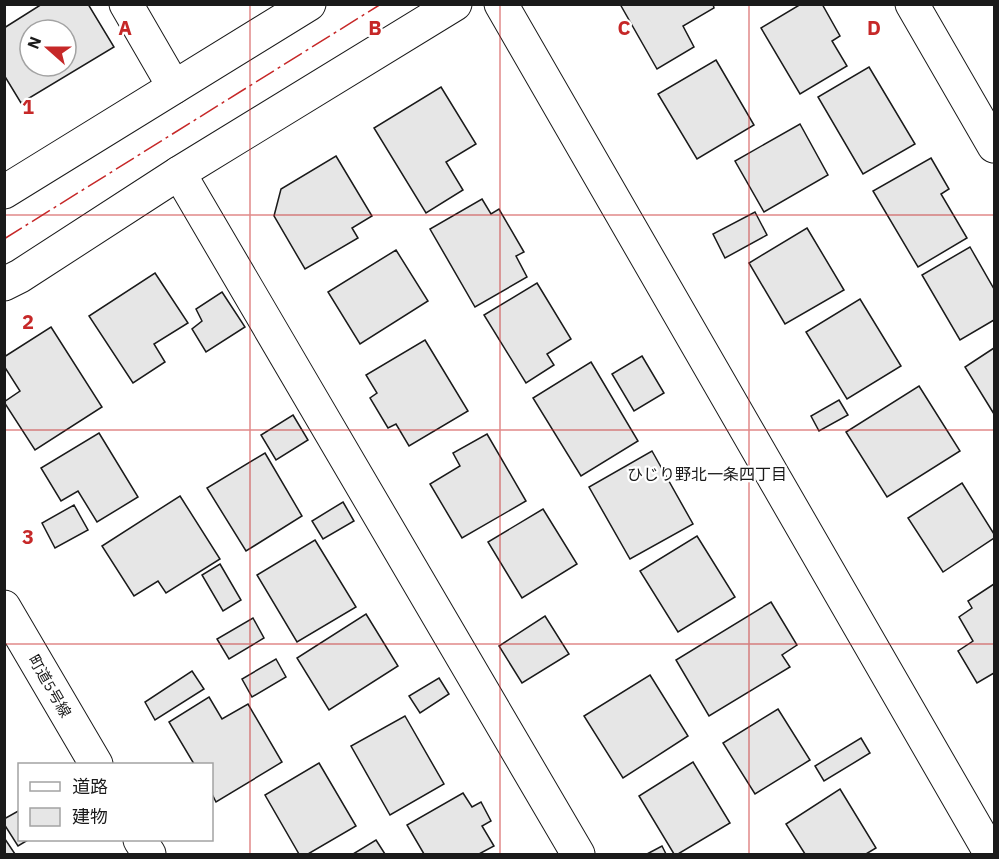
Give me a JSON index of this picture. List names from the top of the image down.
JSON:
{
  "streets": {
    "street": ["町道5号線"]
  },
  "districts": ["ひじり野北一条四丁目"],
  "legend": ["道路", "建物"],
  "north": "left",
  "grid": {
    "columns": [
      "A",
      "B",
      "C",
      "D"
    ],
    "rows": ["1", "2", "3"]
  }
}
